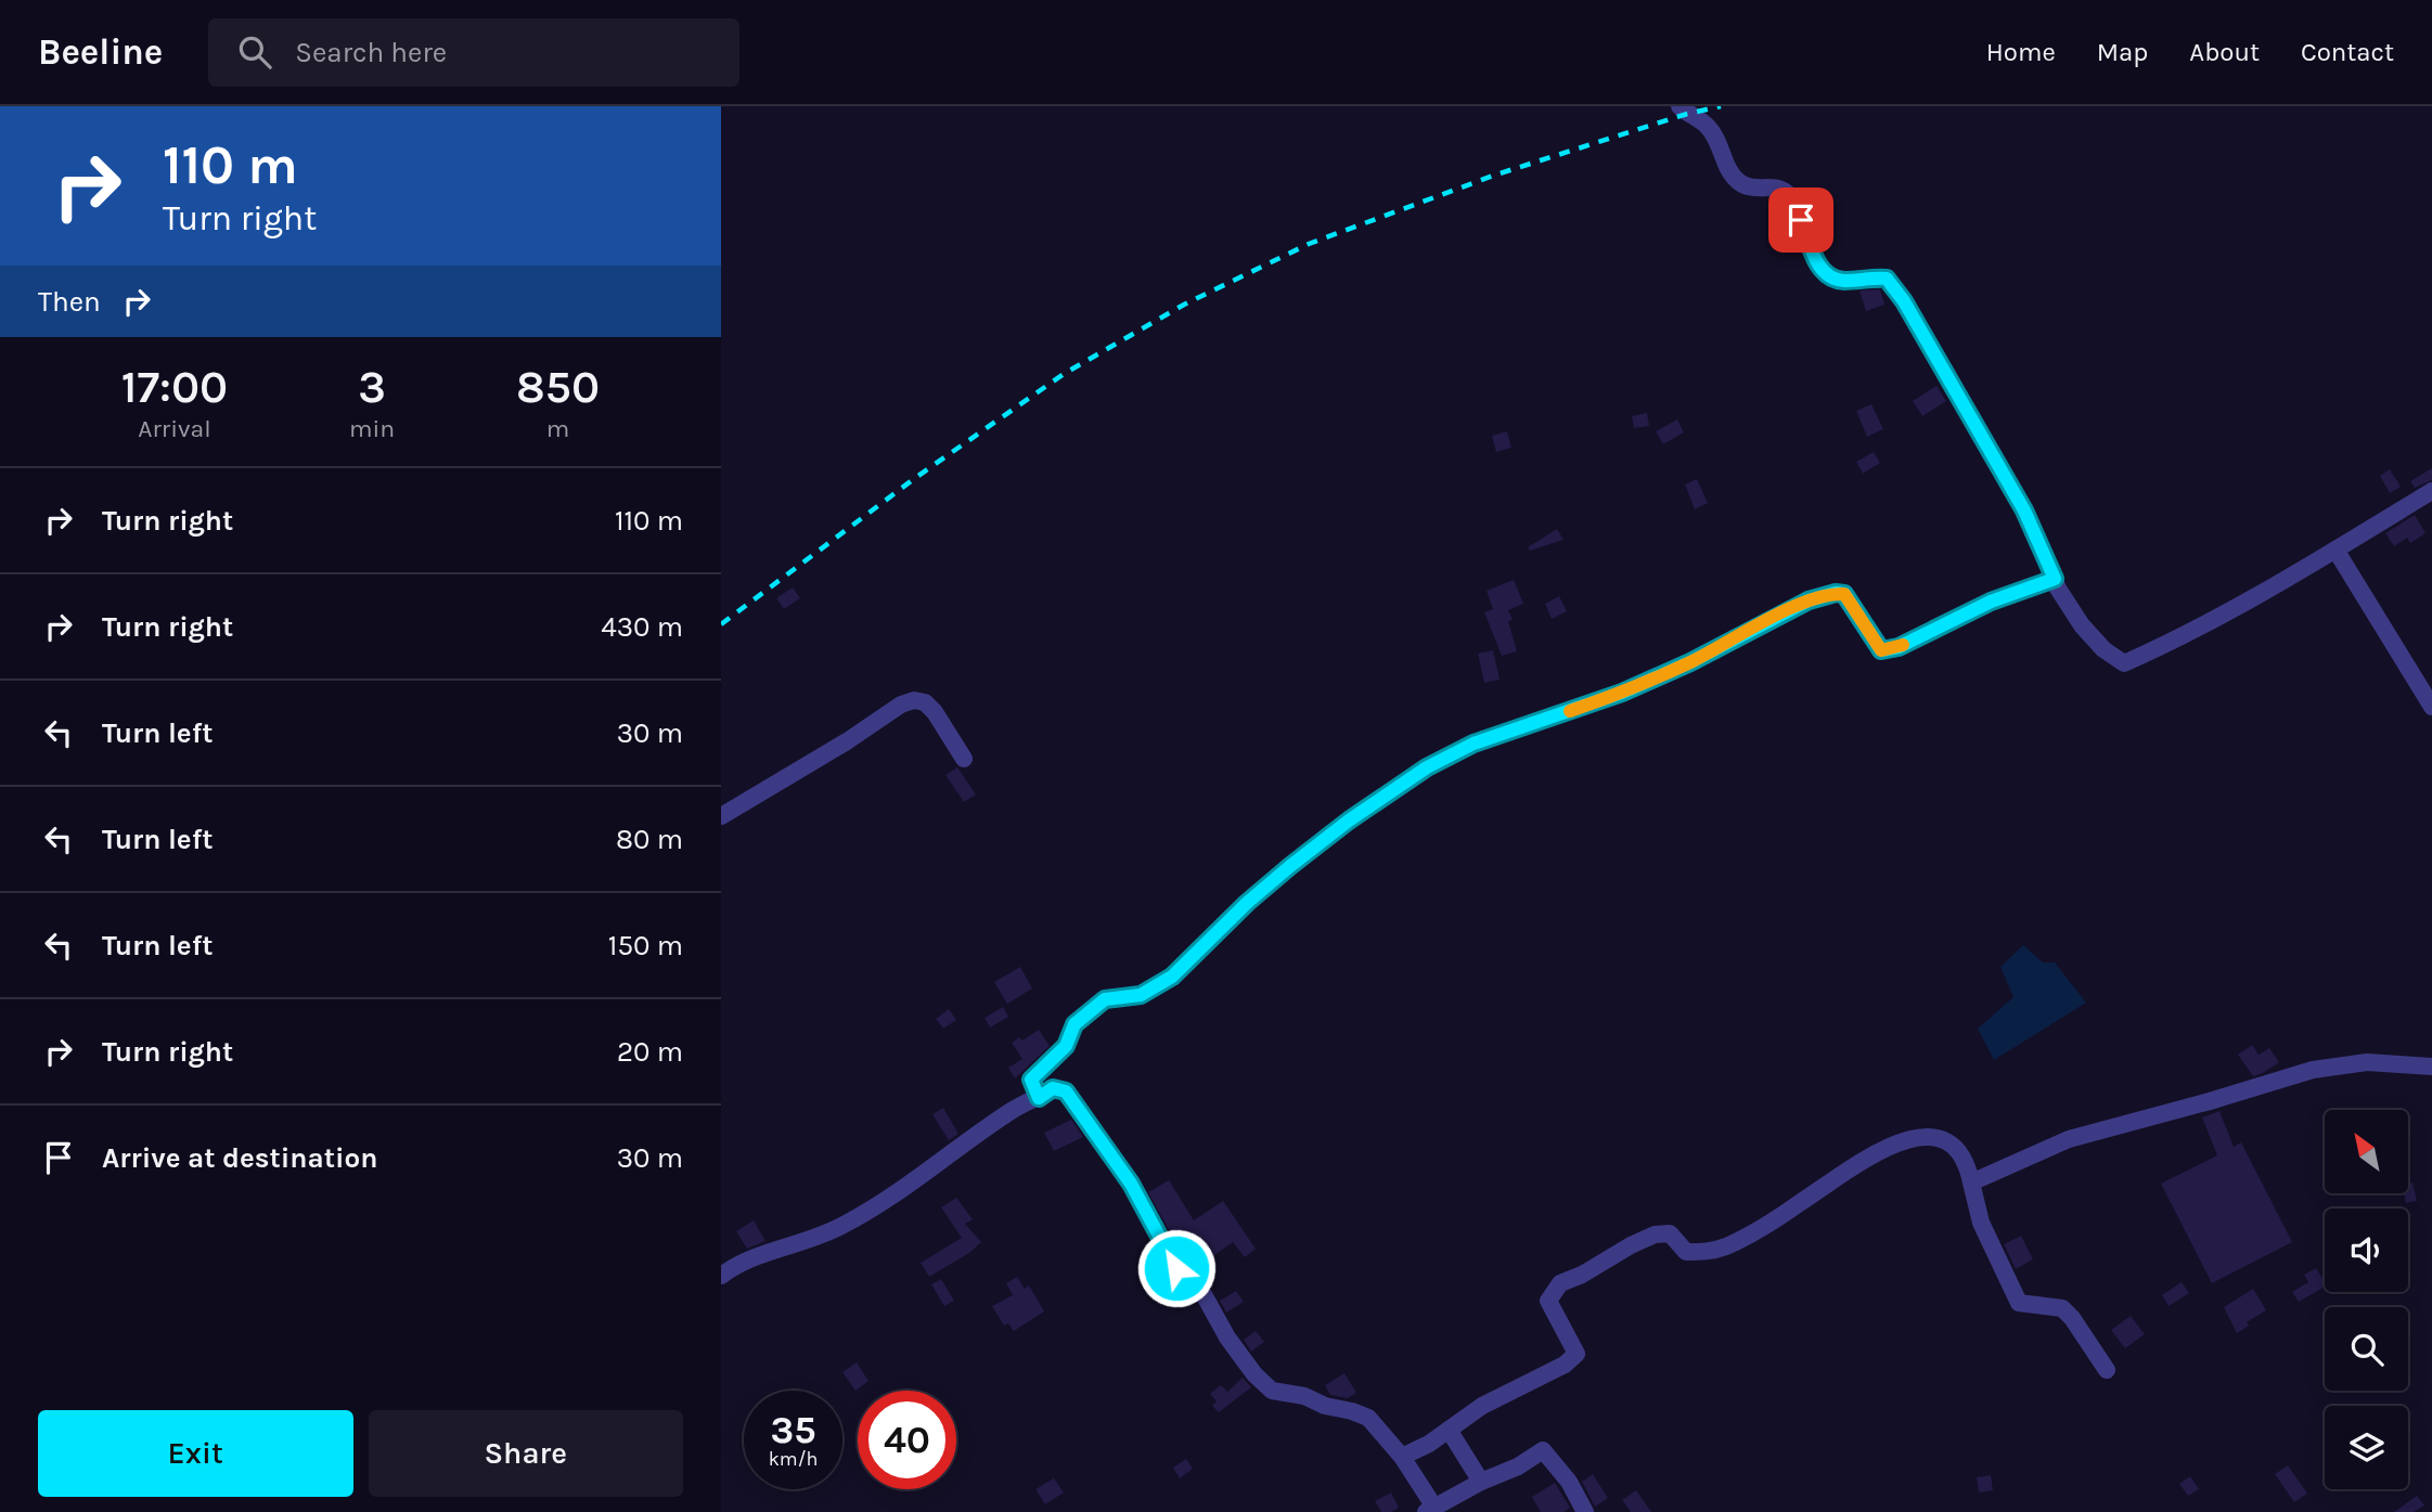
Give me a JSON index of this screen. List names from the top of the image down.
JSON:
{
  "north": "top left",
  "page": {
    "header": "Beeline",
    "search": "Search here",
    "nav": [
      "Home",
      "Map",
      "About",
      "Contact"
    ],
    "turn": ["110 m", "Turn right"],
    "then": "Then",
    "eta": [
      "17:00",
      "Arrival",
      "3",
      "min",
      "850",
      "m"
    ],
    "list": [
      {
        "name": "Turn right",
        "value": "110 m"
      },
      {
        "name": "Turn right",
        "value": "430 m"
      },
      {
        "name": "Turn left",
        "value": "30 m"
      },
      {
        "name": "Turn left",
        "value": "80 m"
      },
      {
        "name": "Turn left",
        "value": "150 m"
      },
      {
        "name": "Turn right",
        "value": "20 m"
      },
      {
        "name": "Arrive at destination",
        "value": "30 m"
      }
    ],
    "speed": "35 km/h",
    "limit": "40",
    "buttons": ["Exit", "Share"]
  }
}
